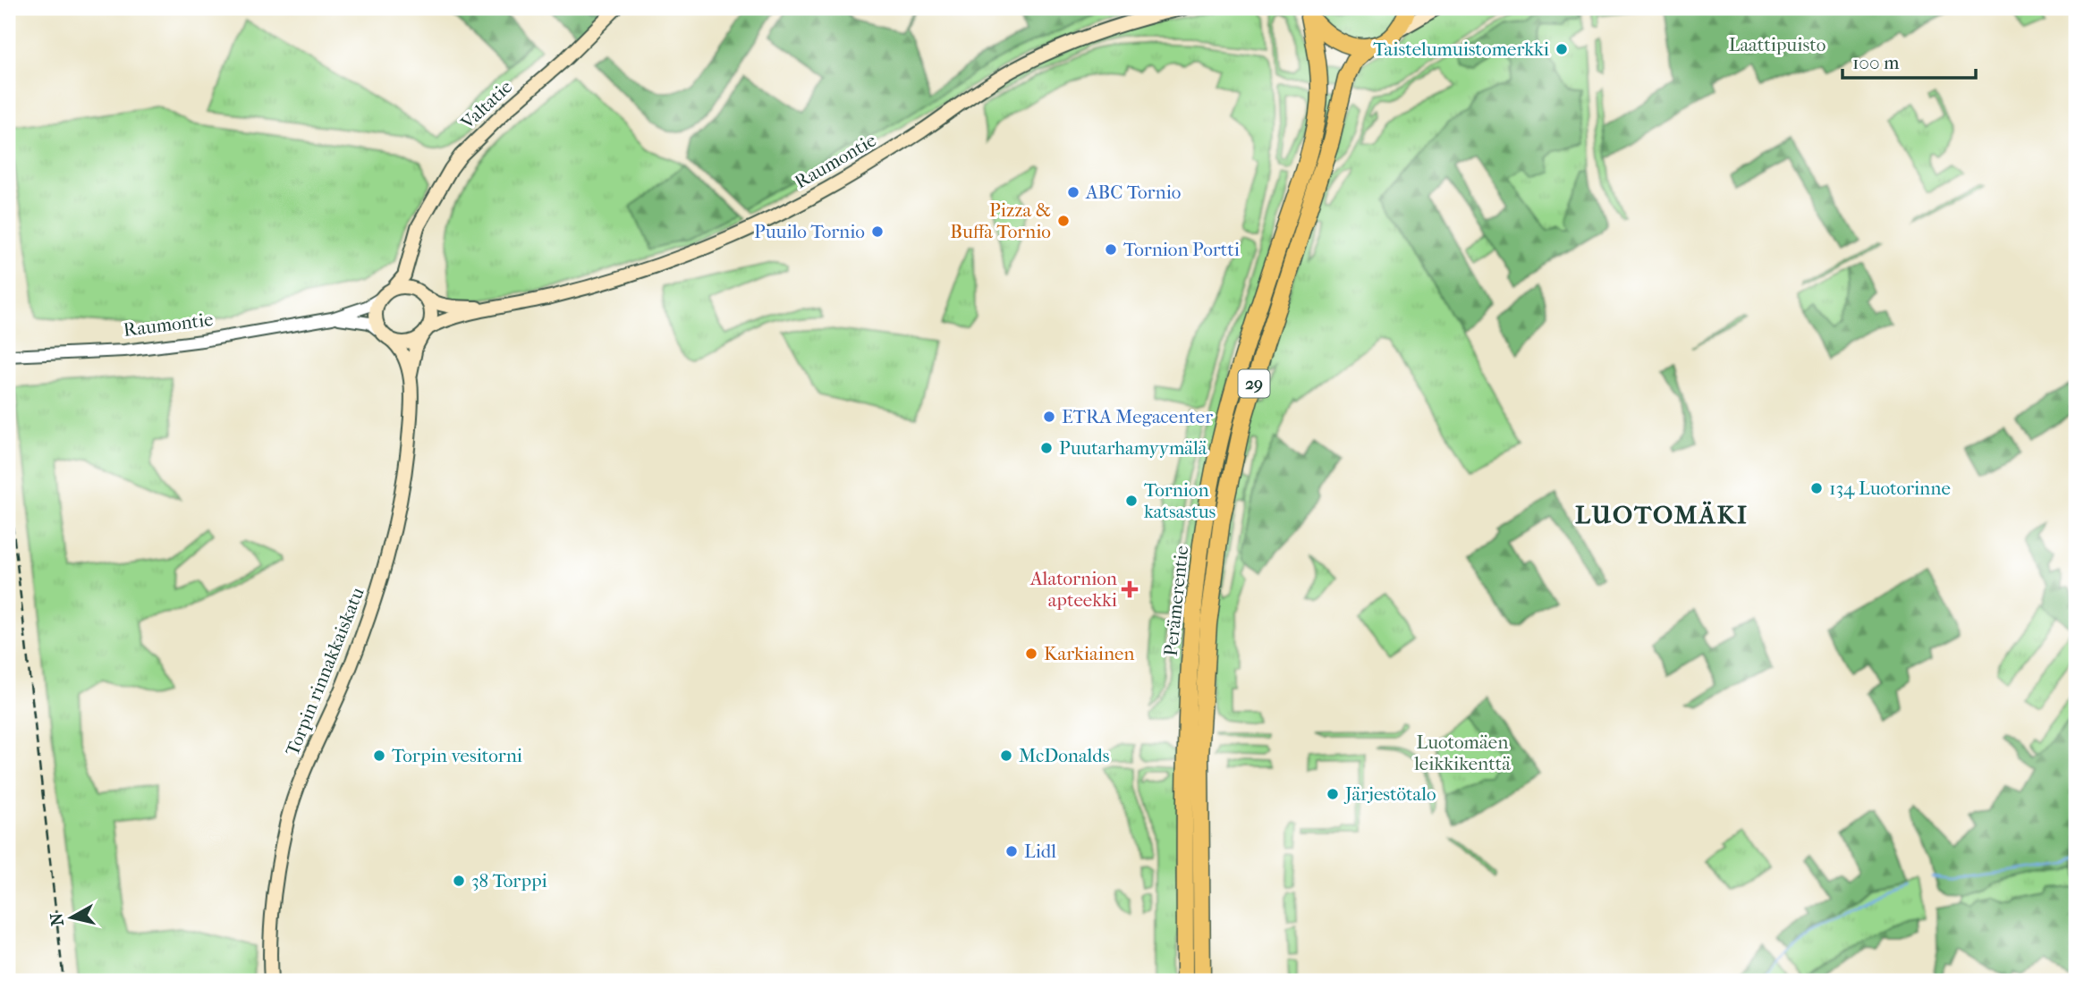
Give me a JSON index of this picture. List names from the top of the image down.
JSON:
{
  "streets": {
    "highway": ["29", "Perämerentie"],
    "main road": ["Valtatie", "Raumontie", "Torpin rinnakkaiskatu"]
  },
  "crossings": [
    ["Valtatie", "Raumontie"],
    ["Valtatie", "Torpin rinnakkaiskatu"],
    ["Raumontie", "Torpin rinnakkaiskatu"],
    ["29", "Perämerentie"]
  ],
  "districts": ["LUOTOMÄKI"],
  "parks": ["Laattipuisto", "Luotomäen leikkikenttä"],
  "places": {
    "other": [
      "Taistelumuistomerkki",
      "ABC Tornio",
      "Pizza & Buffa Tornio",
      "Puuilo Tornio",
      "Tornion Portti",
      "ETRA Megacenter",
      "Puutarhamyymälä",
      "134 Luotorinne",
      "Tornion katsastus",
      "Karkiainen",
      "Torpin vesitorni",
      "McDonalds",
      "Järjestötalo",
      "Lidl",
      "38 Torppi"
    ],
    "health": ["Alatornion apteekki"]
  },
  "scale_bar": "100 m",
  "north": "left"
}
